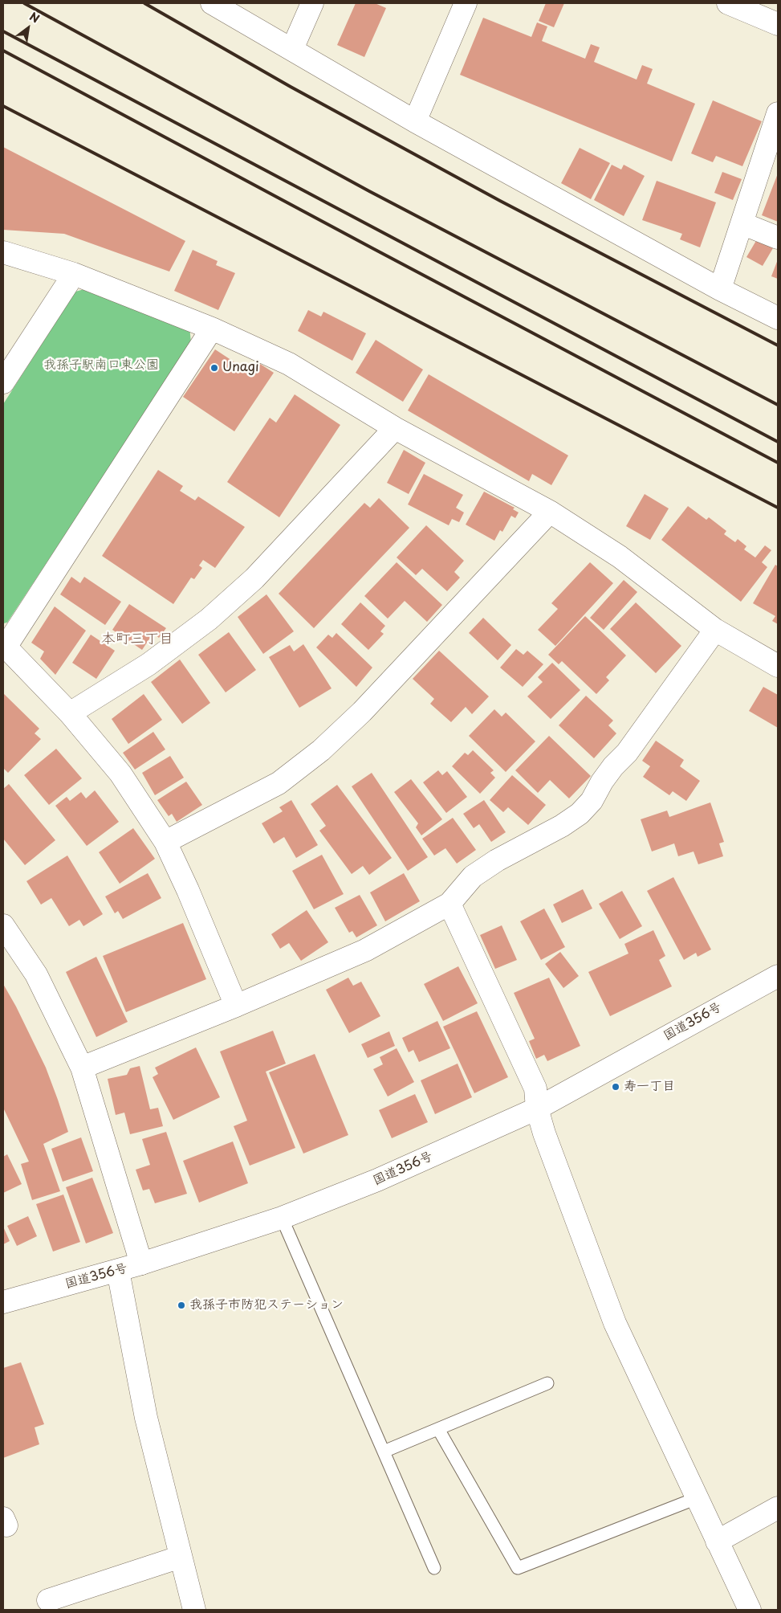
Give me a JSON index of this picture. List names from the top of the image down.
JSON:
{
  "streets": {
    "main road": ["国道356号"]
  },
  "districts": ["本町三丁目"],
  "parks": ["我孫子駅南口東公園"],
  "places": ["Unagi", "寿一丁目", "我孫子市防犯ステーション"],
  "north": "top right"
}
